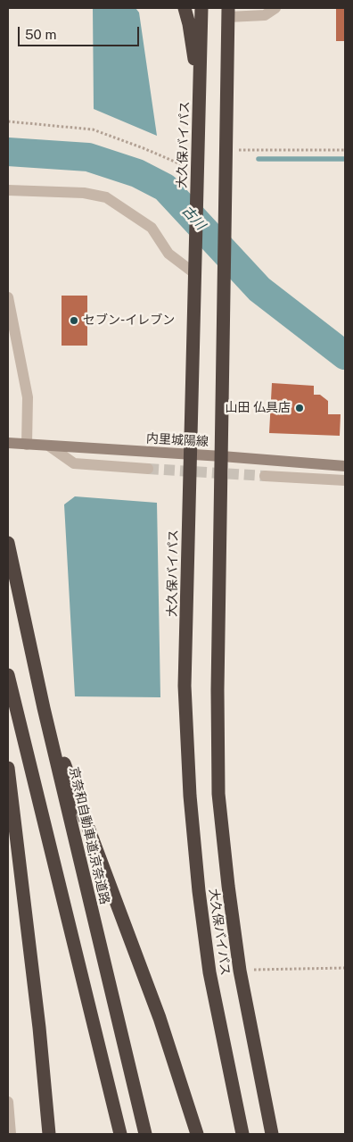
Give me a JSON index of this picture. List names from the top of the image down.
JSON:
{
  "streets": {
    "highway": ["大久保バイパス", "京奈和自動車道;京奈道路"],
    "main road": ["内里城陽線"]
  },
  "crossings": [
    ["大久保バイパス", "内里城陽線"]
  ],
  "water": ["古川"],
  "places": ["セブン-イレブン", "山田 仏具店"],
  "scale_bar": "50 m"
}
